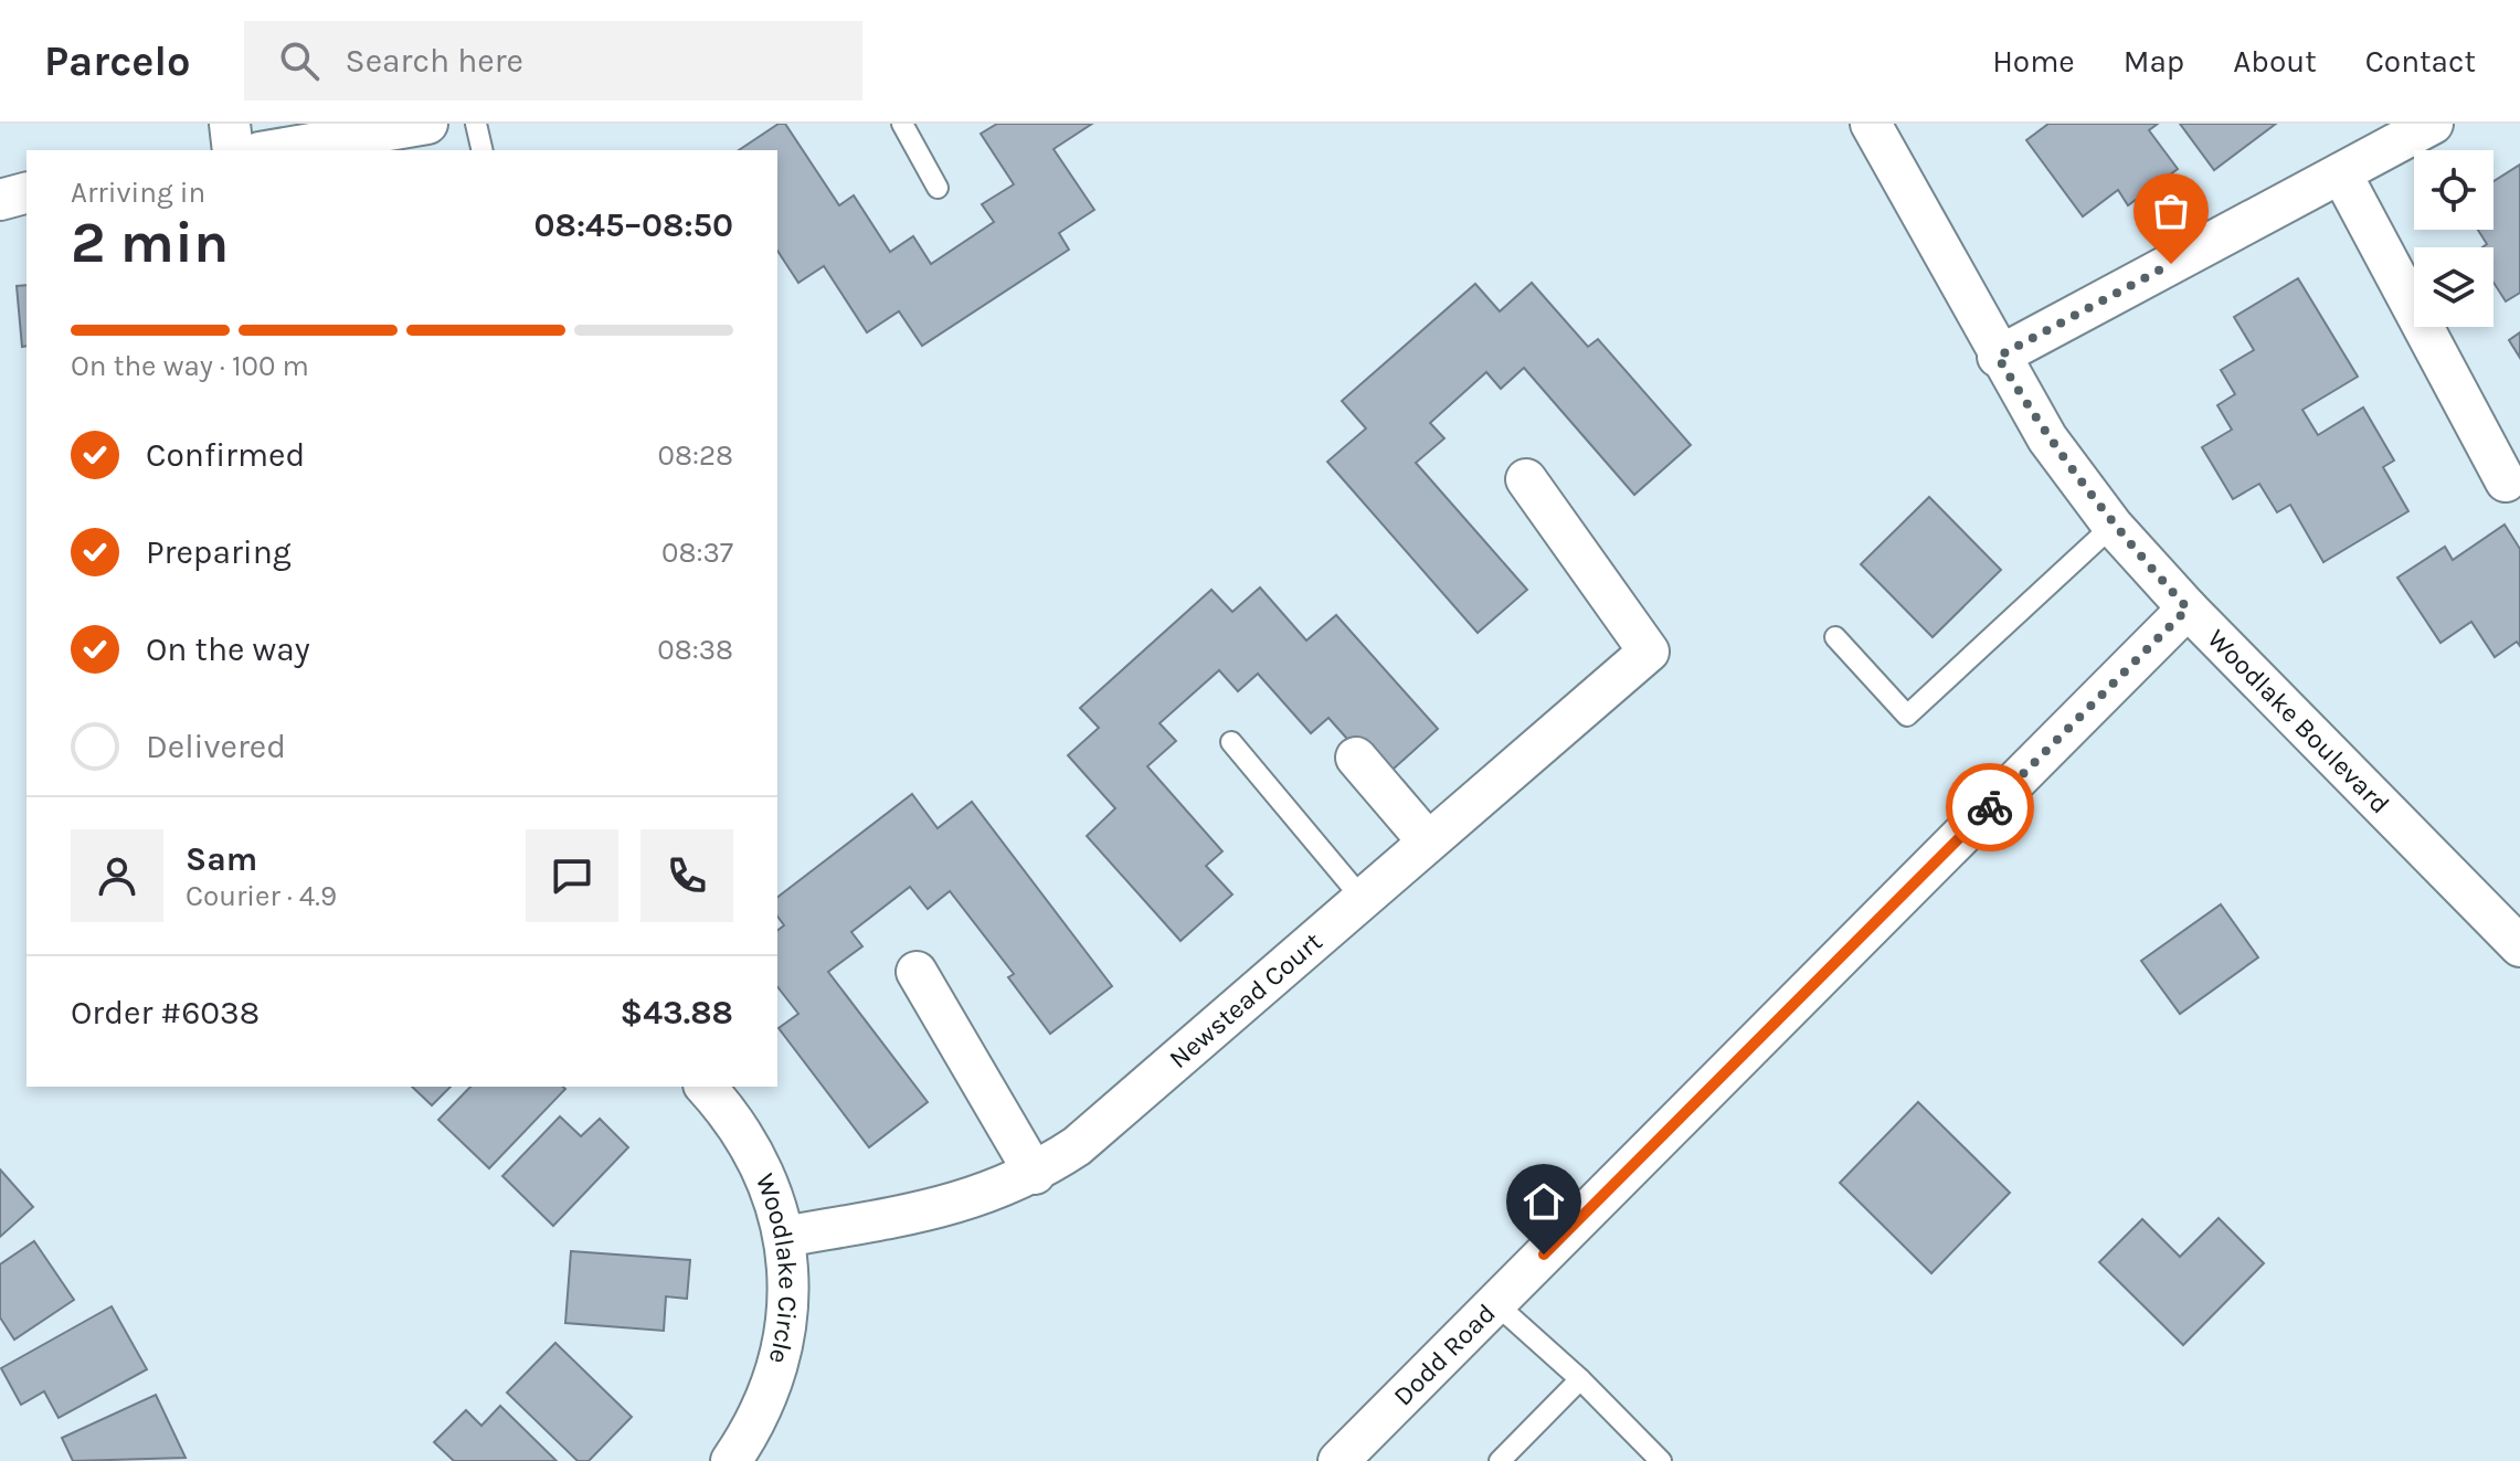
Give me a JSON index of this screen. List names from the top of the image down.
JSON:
{
  "streets": {
    "street": [
      "Woodlake Boulevard",
      "Newstead Court",
      "Woodlake Circle",
      "Dodd Road"
    ]
  },
  "crossings": [
    ["Woodlake Boulevard", "Dodd Road"],
    ["Newstead Court", "Woodlake Circle"]
  ],
  "page": {
    "header": "Parcelo",
    "search": "Search here",
    "nav": [
      "Home",
      "Map",
      "About",
      "Contact"
    ],
    "heading": ["2 min", "Arriving in", "08:45–08:50"],
    "panel": [
      "Sam",
      "Courier · 4.9",
      "Order #6038",
      "$43.88"
    ],
    "bar": "On the way · 100 m",
    "list": [
      ["Confirmed", "08:28"],
      ["Preparing", "08:37"],
      ["On the way", "08:38"],
      "Delivered"
    ]
  }
}
